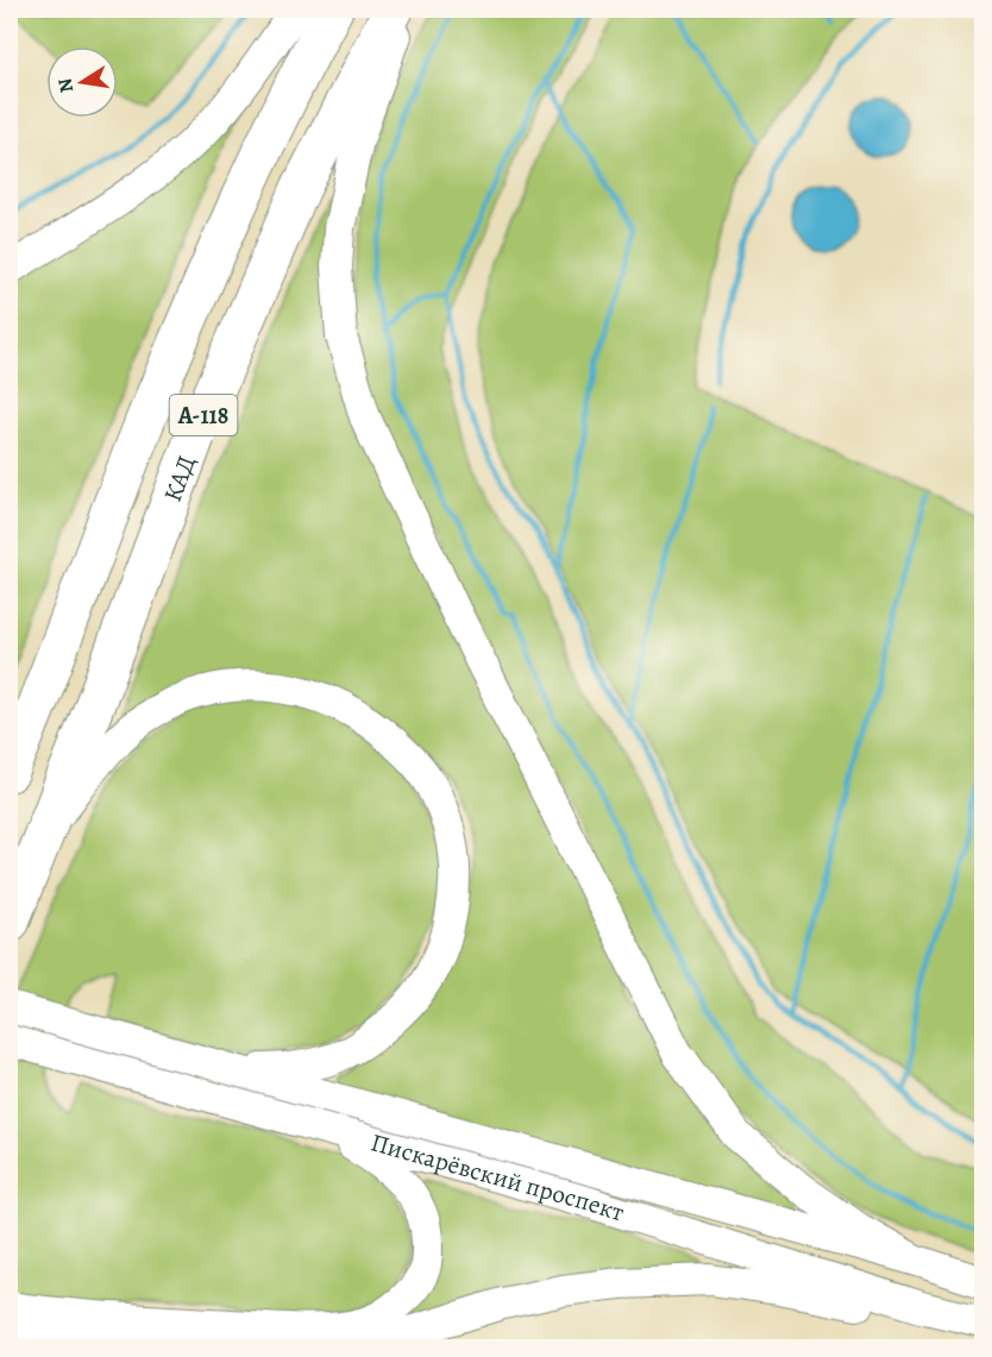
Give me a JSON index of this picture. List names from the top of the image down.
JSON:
{
  "streets": {
    "highway": ["А-118", "КАД"],
    "main road": ["Пискарёвский проспект"]
  },
  "north": "left"
}
